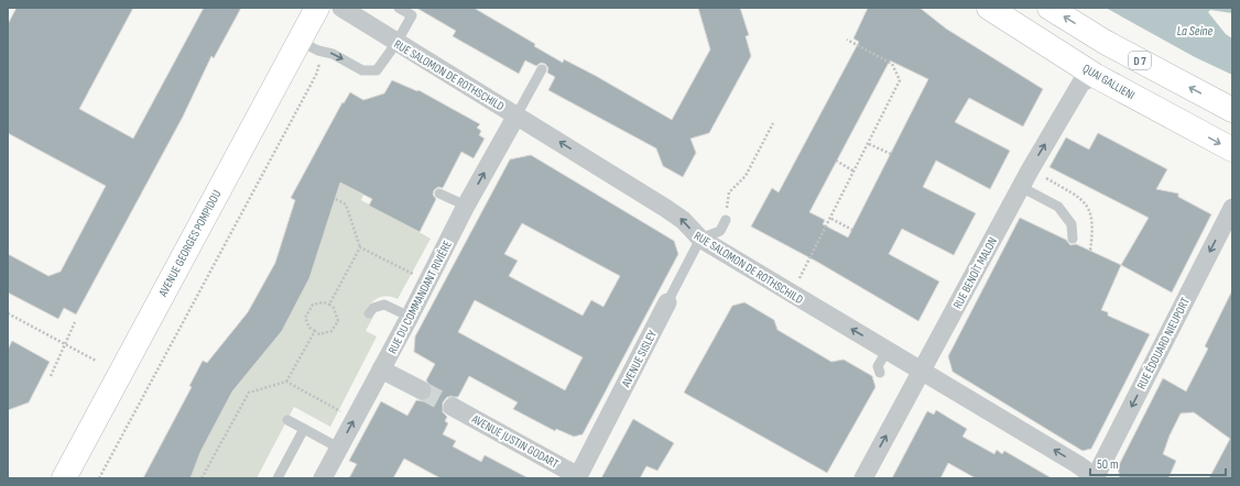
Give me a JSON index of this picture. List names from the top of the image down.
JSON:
{
  "streets": {
    "street": [
      "D 7",
      "RUE SALOMON DE ROTHSCHILD",
      "QUAI GALLIENI",
      "AVENUE GEORGES POMPIDOU",
      "RUE BENOÎT MALON",
      "RUE DU COMMANDANT RIVIÈRE",
      "RUE ÉDOUARD NIEUPORT",
      "AVENUE SISLEY",
      "AVENUE JUSTIN GODART"
    ]
  },
  "crossings": [
    ["RUE SALOMON DE ROTHSCHILD", "RUE BENOÎT MALON"],
    ["RUE SALOMON DE ROTHSCHILD", "RUE DU COMMANDANT RIVIÈRE"],
    ["RUE SALOMON DE ROTHSCHILD", "RUE ÉDOUARD NIEUPORT"],
    ["RUE SALOMON DE ROTHSCHILD", "AVENUE SISLEY"],
    ["QUAI GALLIENI", "RUE BENOÎT MALON"],
    ["AVENUE SISLEY", "AVENUE JUSTIN GODART"]
  ],
  "one_way": [
    "RUE SALOMON DE ROTHSCHILD",
    "RUE BENOÎT MALON",
    "RUE DU COMMANDANT RIVIÈRE",
    "RUE ÉDOUARD NIEUPORT"
  ],
  "water": ["La Seine"],
  "scale_bar": "50 m"
}
